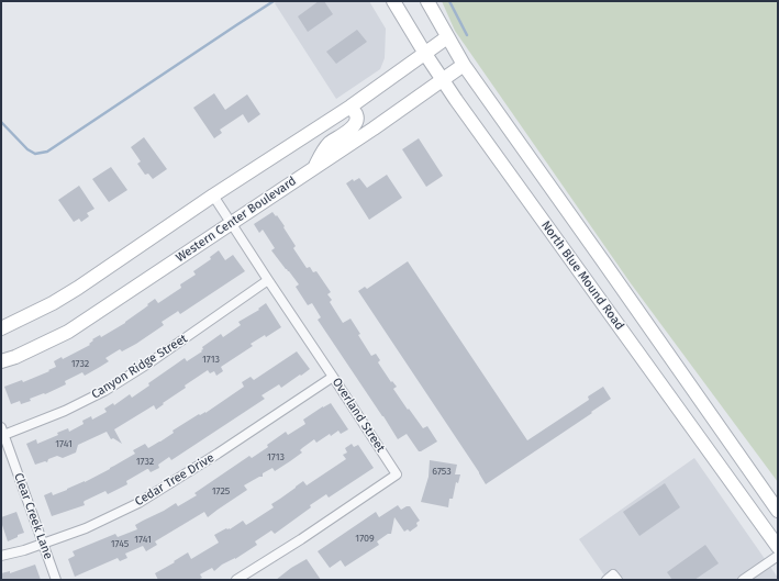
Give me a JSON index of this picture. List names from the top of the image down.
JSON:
{
  "streets": {
    "main road": ["Western Center Boulevard", "North Blue Mound Road"],
    "street": [
      "Canyon Ridge Street",
      "Overland Street",
      "Cedar Tree Drive",
      "Clear Creek Lane"
    ]
  },
  "crossings": [
    ["Western Center Boulevard", "North Blue Mound Road"],
    ["Western Center Boulevard", "Overland Street"],
    ["Canyon Ridge Street", "Overland Street"],
    ["Canyon Ridge Street", "Clear Creek Lane"],
    ["Overland Street", "Cedar Tree Drive"],
    ["Cedar Tree Drive", "Clear Creek Lane"]
  ],
  "house_numbers": [
    "1713",
    "1732",
    "1741",
    "1713",
    "1732",
    "6753",
    "1725",
    "1709",
    "1741",
    "1745"
  ]
}
